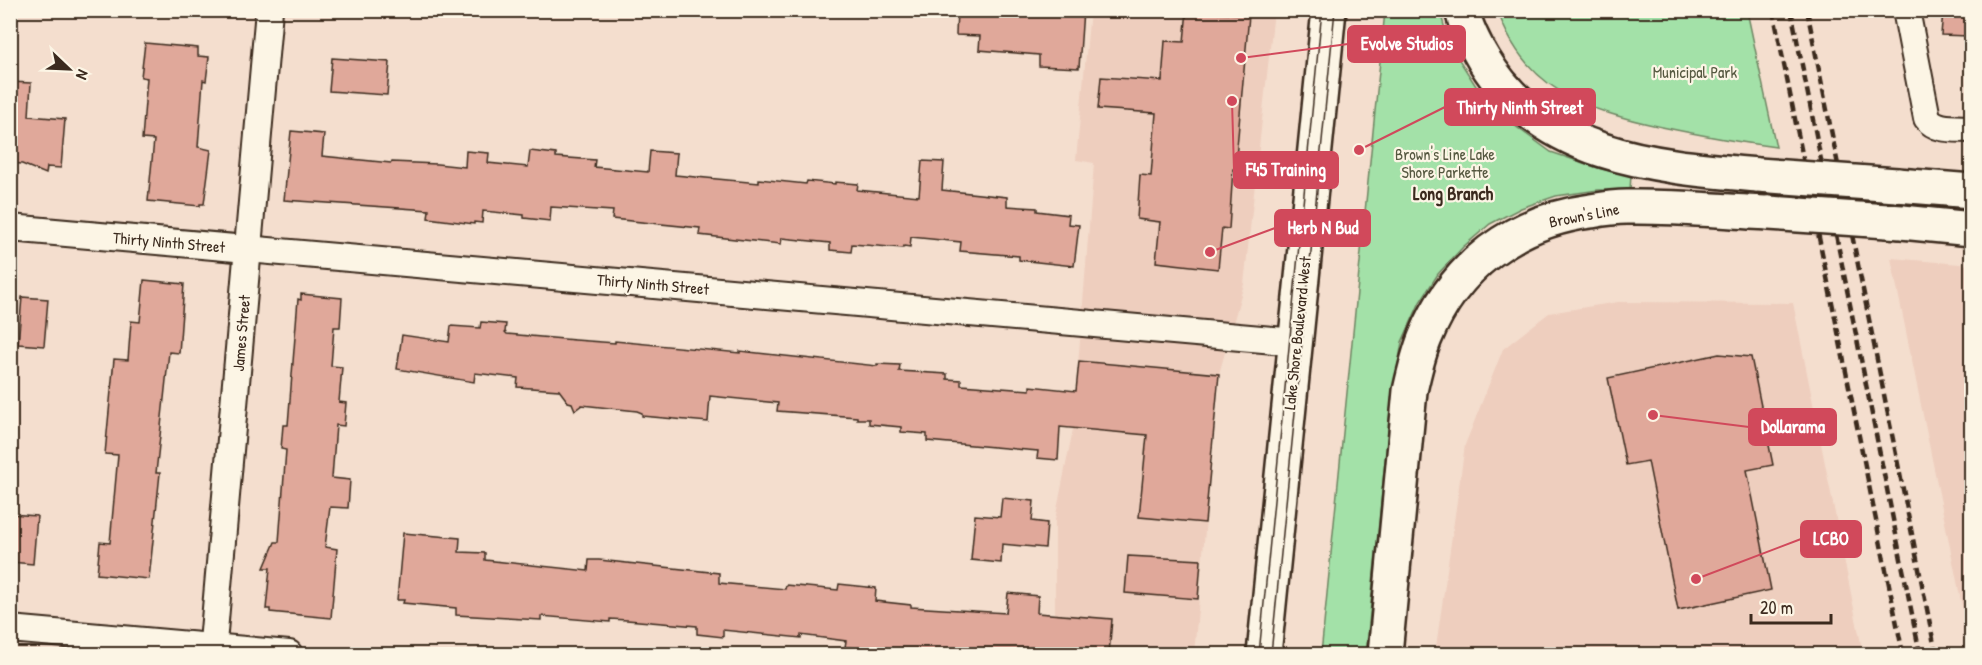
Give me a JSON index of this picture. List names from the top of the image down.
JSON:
{
  "streets": {
    "main road": ["Brown's Line", "Lake Shore Boulevard West"],
    "street": ["Thirty Ninth Street", "James Street"]
  },
  "crossings": [
    ["Thirty Ninth Street", "James Street"],
    ["Thirty Ninth Street", "Lake Shore Boulevard West"]
  ],
  "districts": ["Long Branch"],
  "parks": ["Municipal Park", "Brown's Line Lake Shore Parkette"],
  "places": [
    "Evolve Studios",
    "F45 Training",
    "Thirty Ninth Street",
    "Herb N Bud",
    "Dollarama",
    "LCBO"
  ],
  "scale_bar": "20 m",
  "north": "bottom right"
}
